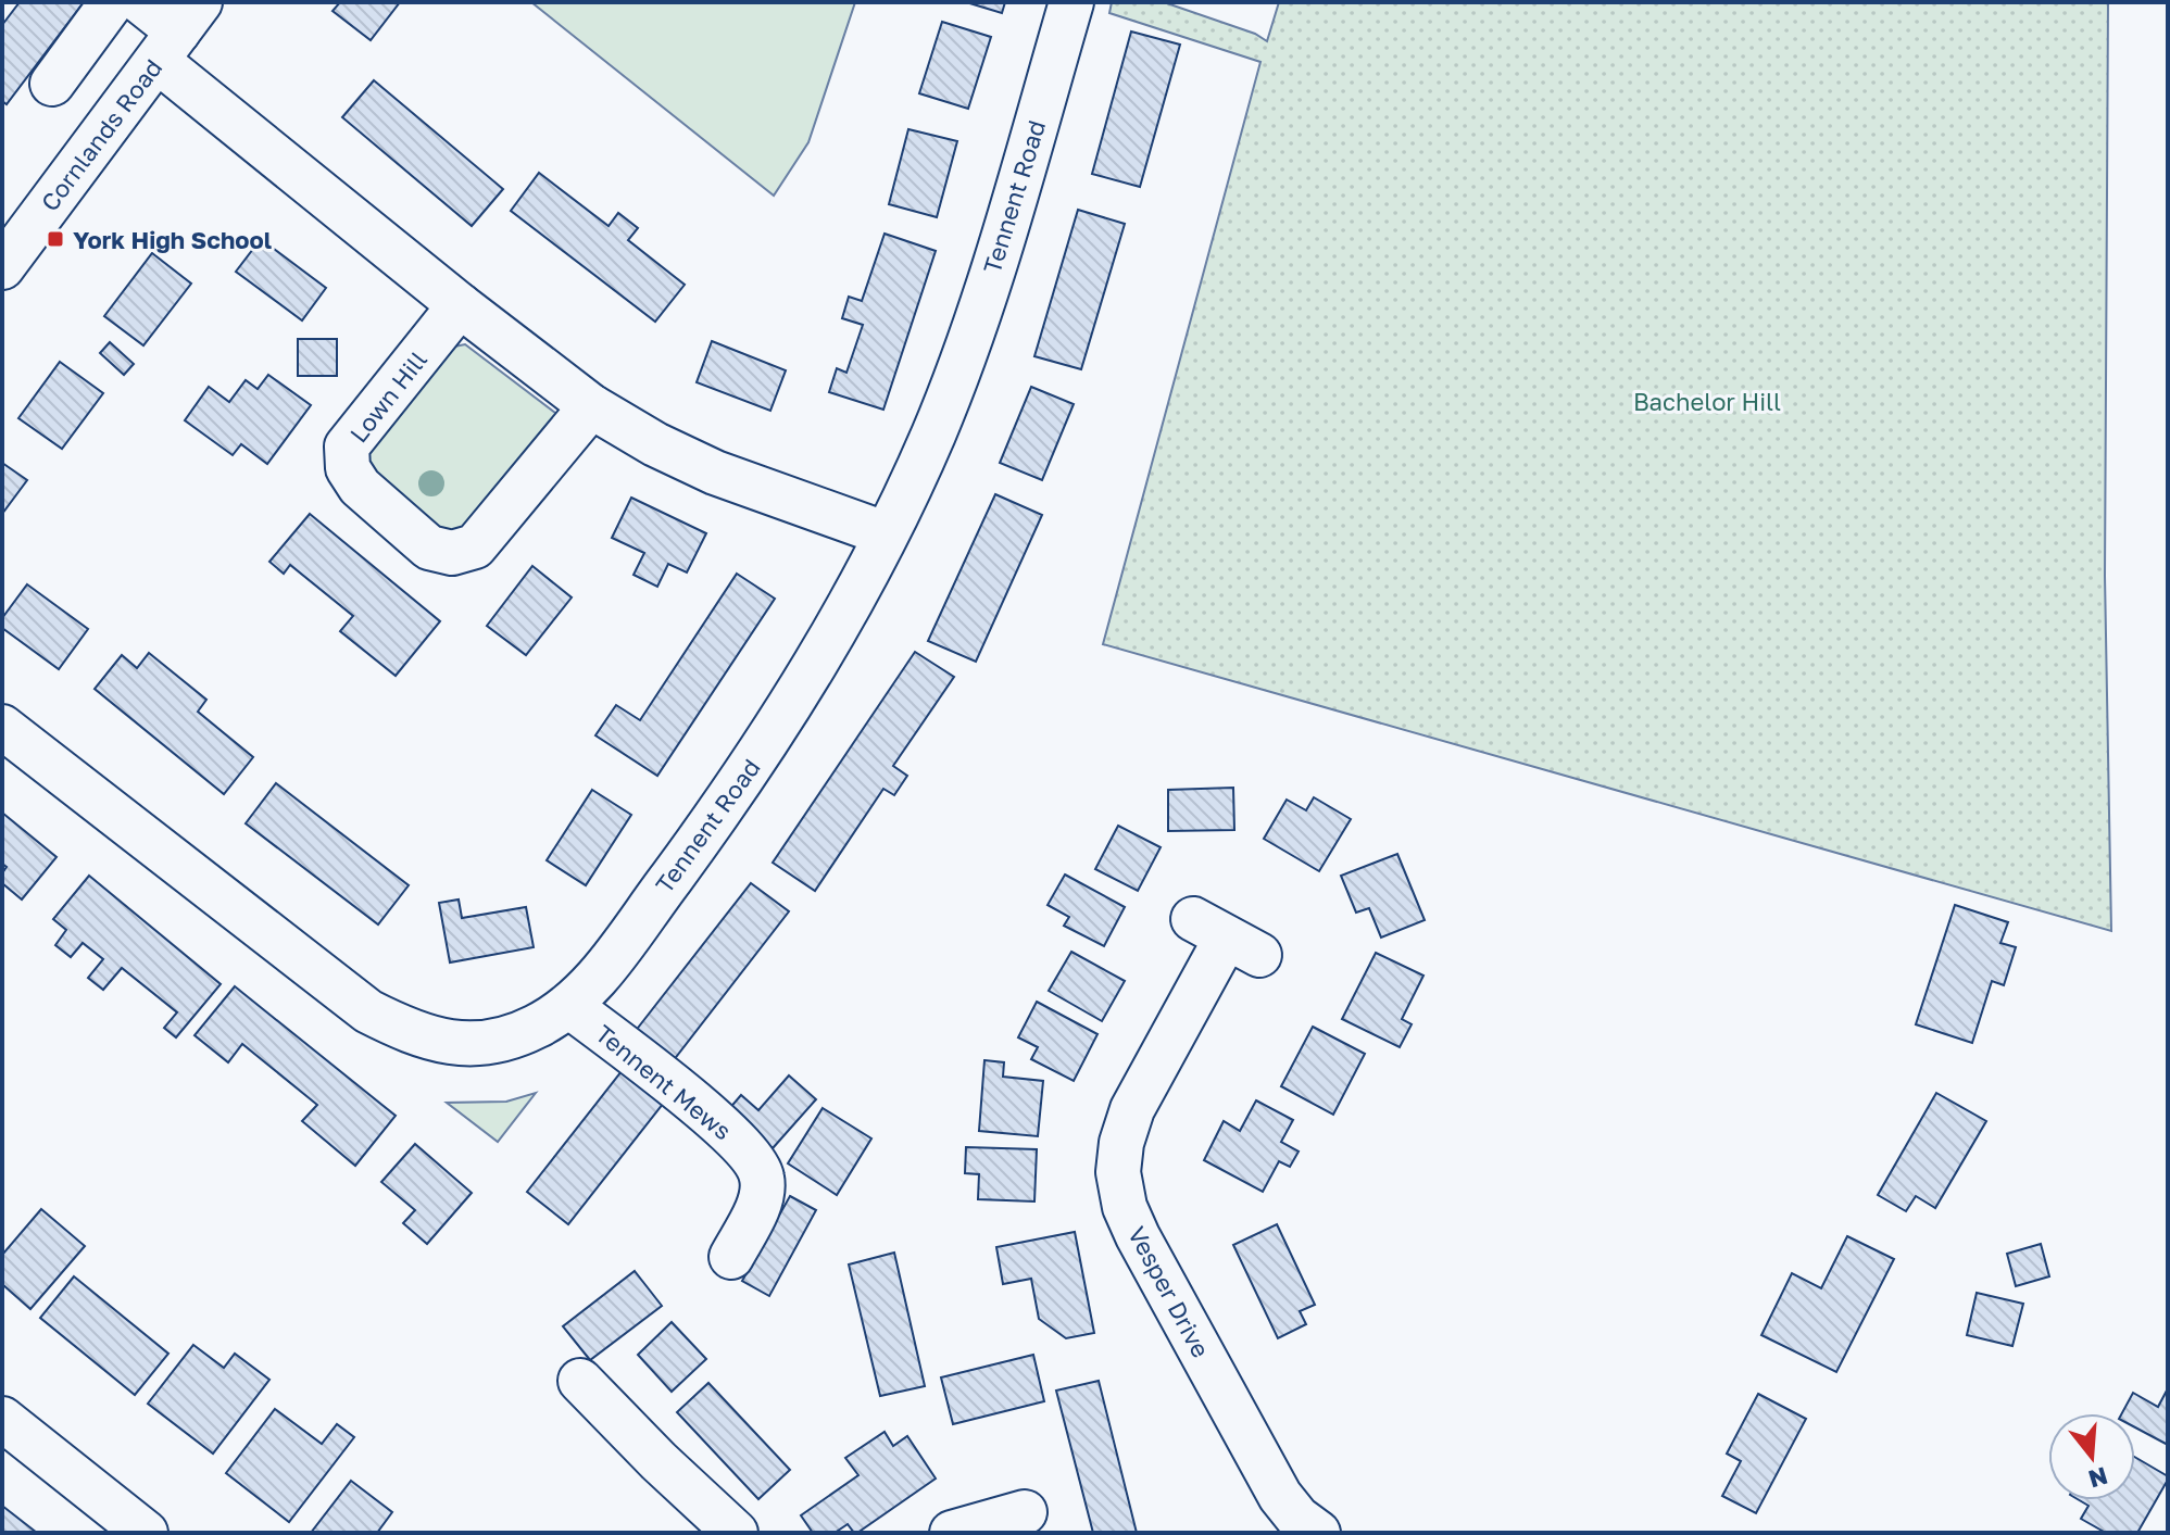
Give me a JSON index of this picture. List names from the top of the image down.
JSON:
{
  "streets": {
    "street": [
      "Cornlands Road",
      "Tennent Road",
      "Lown Hill",
      "Tennent Mews",
      "Vesper Drive"
    ]
  },
  "crossings": [
    ["Tennent Road", "Tennent Mews"]
  ],
  "parks": ["Bachelor Hill"],
  "places": {
    "transit": ["York High School"]
  },
  "north": "bottom"
}
